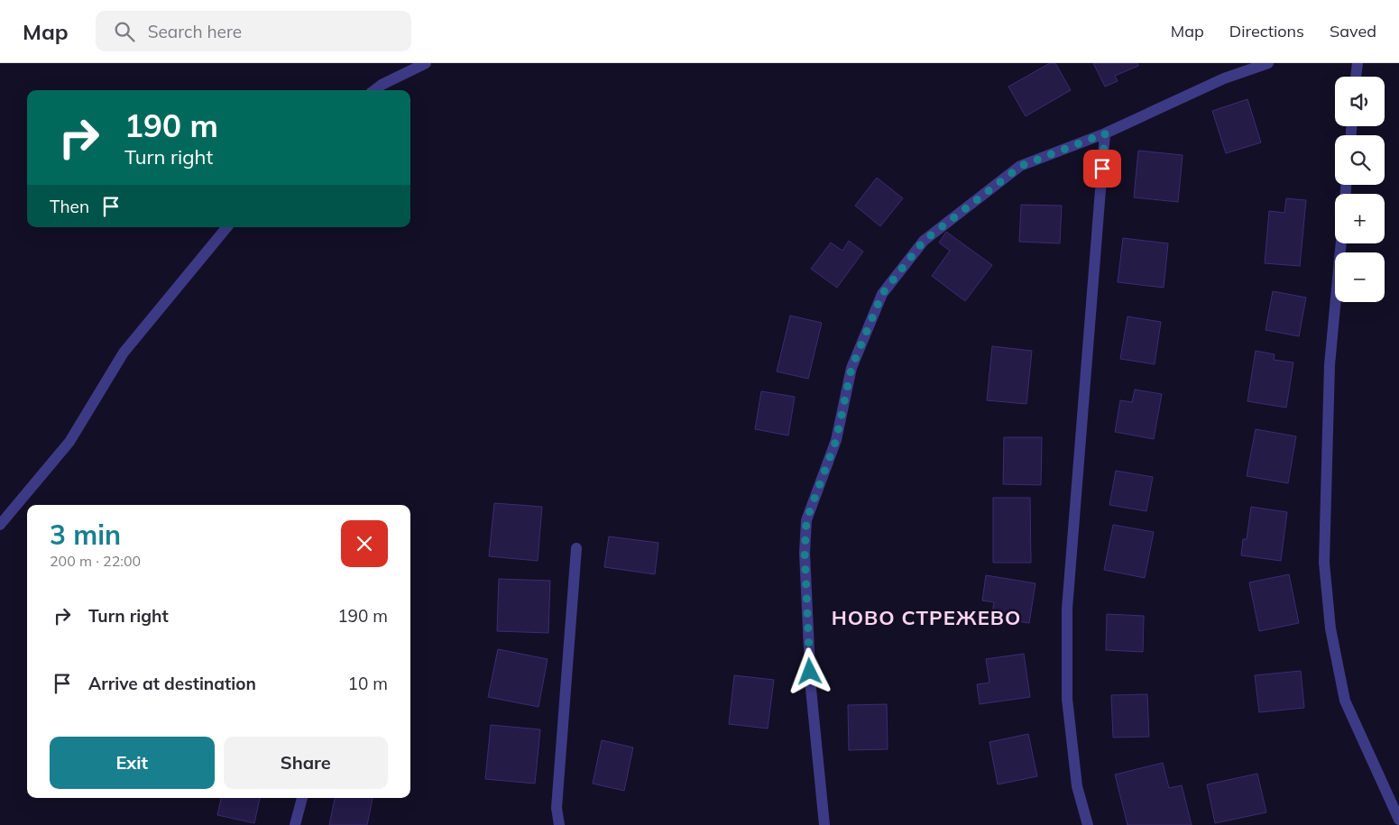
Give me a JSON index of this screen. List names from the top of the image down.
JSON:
{
  "districts": ["НОВО СТРЕЖЕВО"],
  "page": {
    "header": "Map",
    "search": "Search here",
    "nav": ["Map", "Directions", "Saved"],
    "map_buttons": ["+", "−"],
    "turn": ["190 m", "Turn right"],
    "then": "Then",
    "heading": ["3 min", "200 m · 22:00"],
    "list": [
      {
        "name": "Turn right",
        "value": "190 m"
      },
      {
        "name": "Arrive at destination",
        "value": "10 m"
      }
    ],
    "buttons": ["Exit", "Share"]
  }
}
